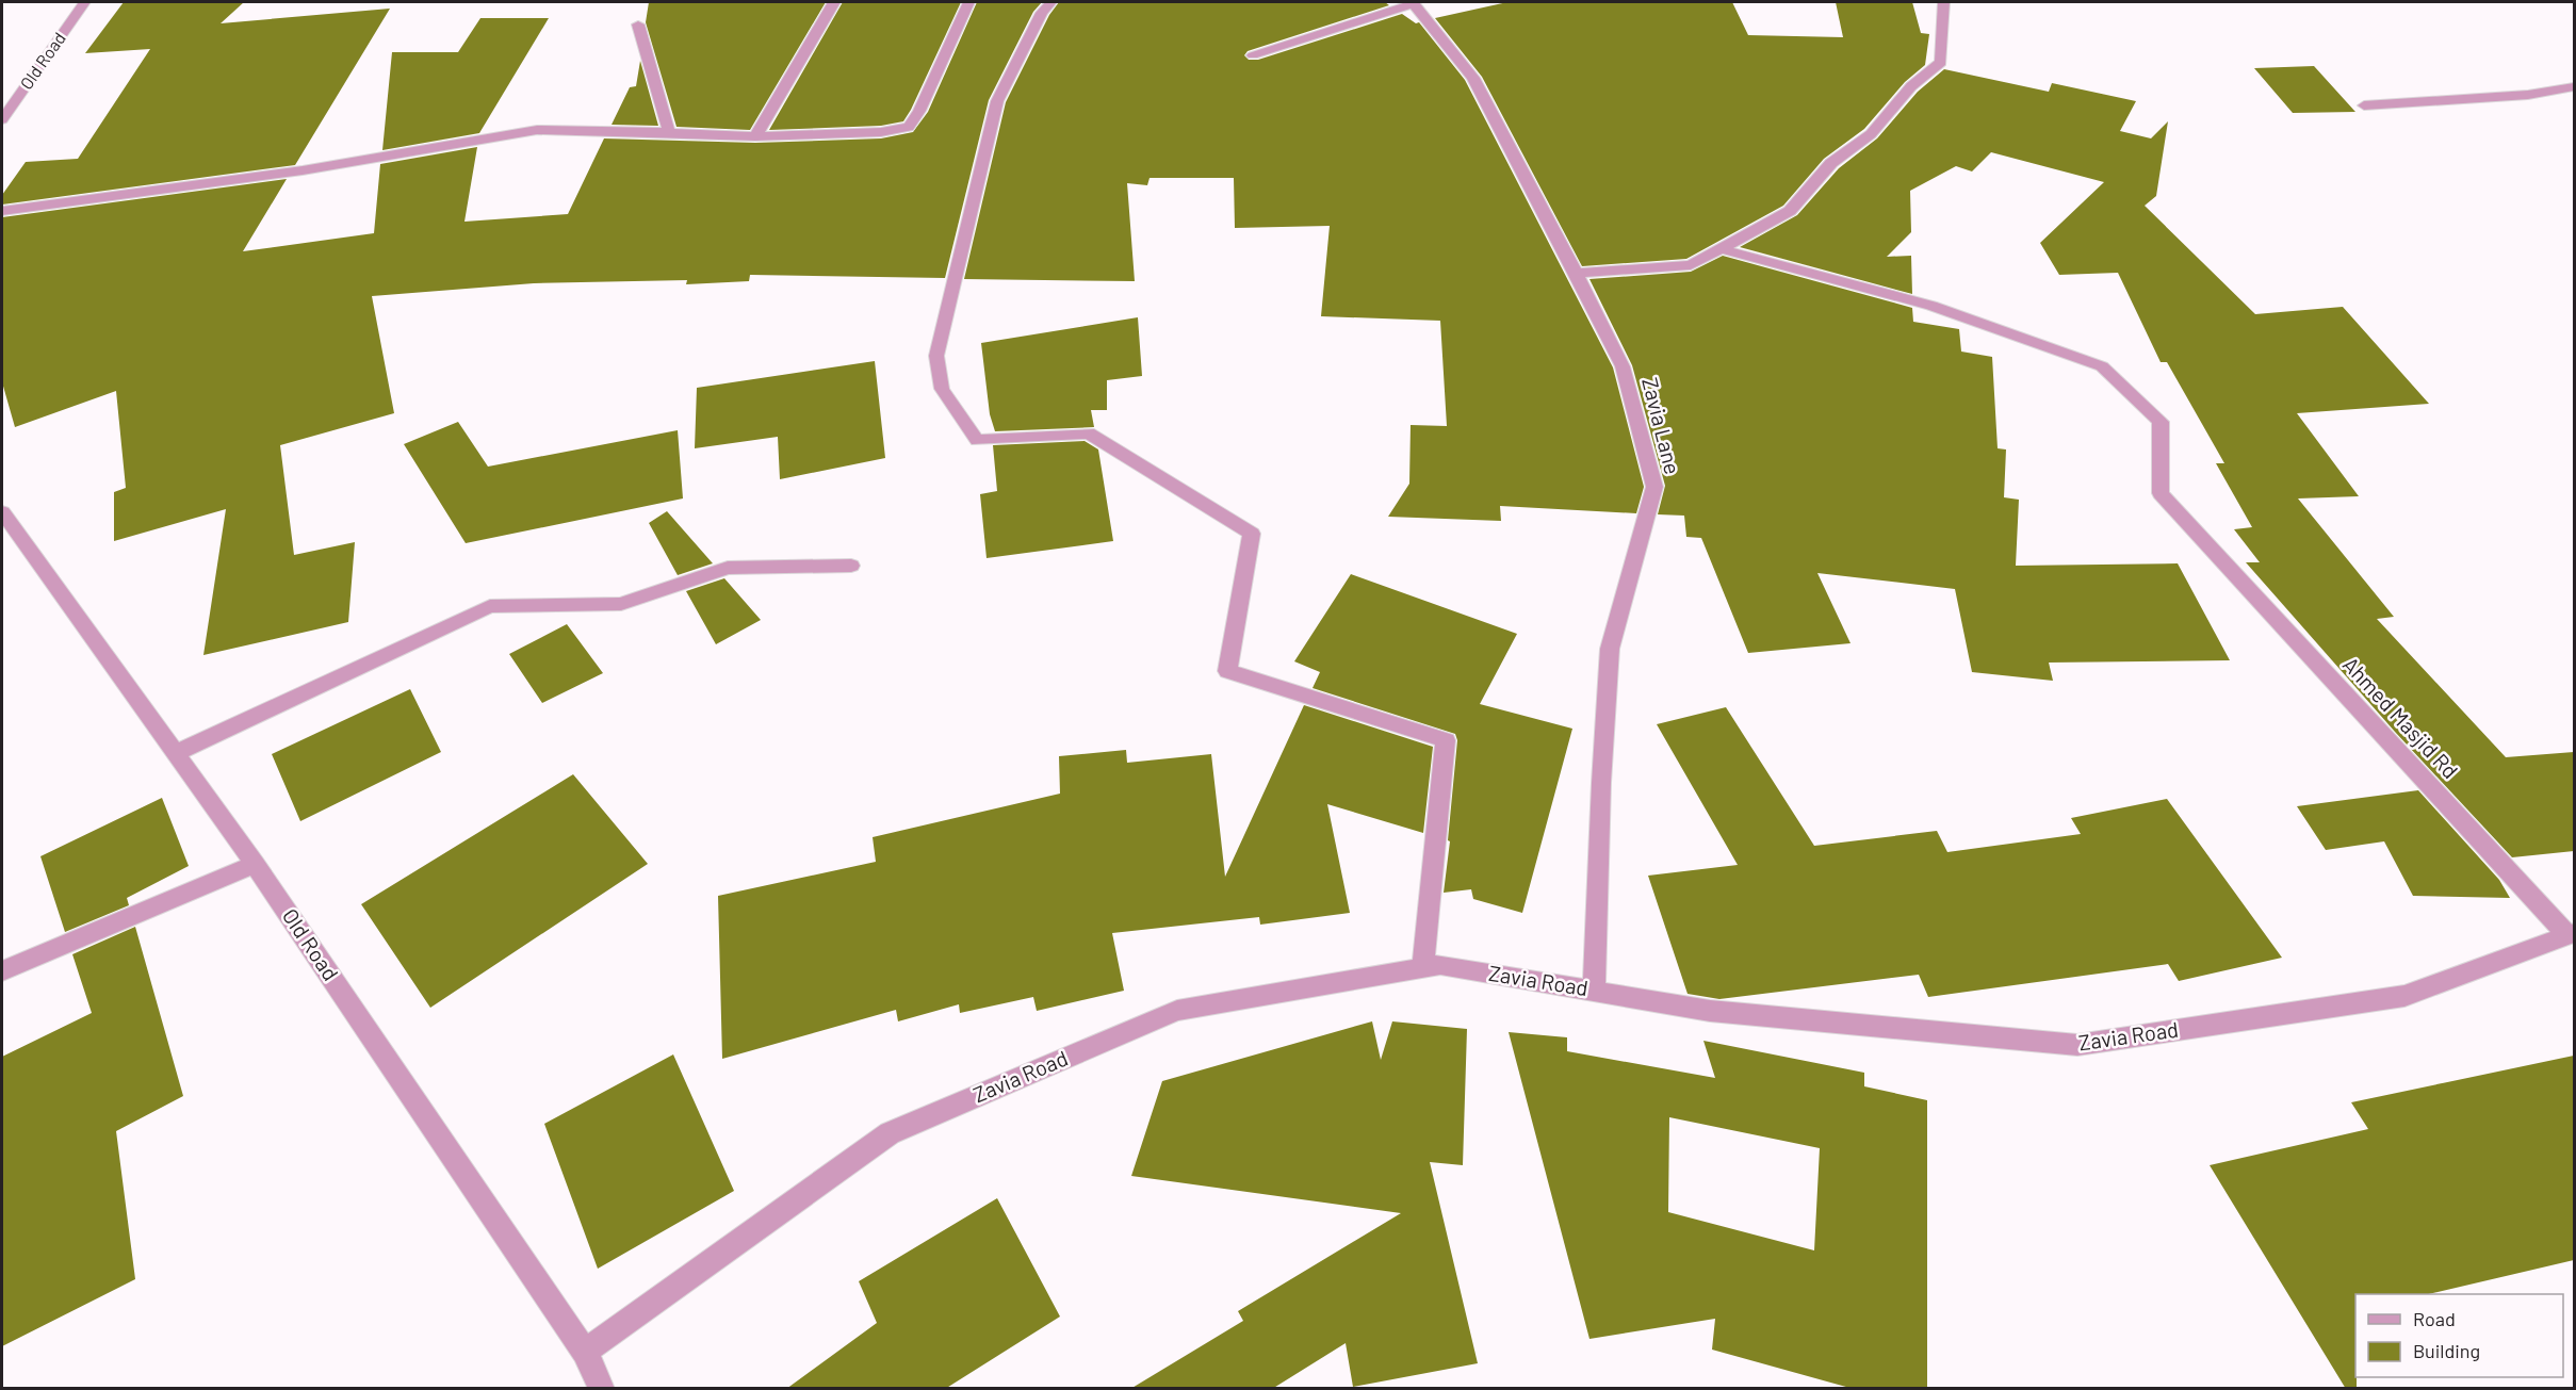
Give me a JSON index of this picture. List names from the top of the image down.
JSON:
{
  "streets": {
    "street": [
      "Old Road",
      "Zavia Lane",
      "Ahmed Masjid Rd",
      "Zavia Road"
    ]
  },
  "crossings": [
    ["Old Road", "Zavia Road"],
    ["Zavia Lane", "Zavia Road"],
    ["Ahmed Masjid Rd", "Zavia Road"]
  ],
  "legend": ["Road", "Building"]
}
